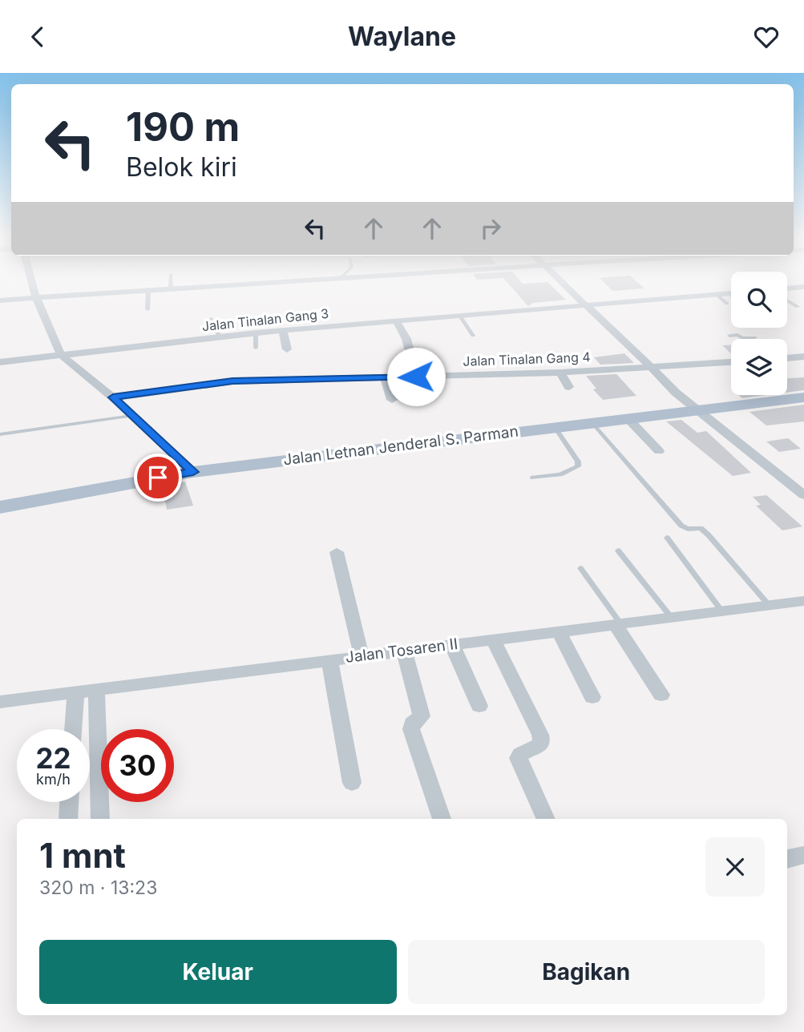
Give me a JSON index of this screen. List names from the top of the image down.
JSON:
{
  "streets": {
    "main road": ["Jalan Letnan Jenderal S. Parman"],
    "street": ["Jalan Tinalan Gang 3", "Jalan Tinalan Gang 4", "Jalan Tosaren II"]
  },
  "page": {
    "header": "Waylane",
    "turn": ["190 m", "Belok kiri"],
    "speed": "22 km/h",
    "limit": "30",
    "heading": ["1 mnt", "320 m · 13:23"],
    "buttons": ["Keluar", "Bagikan"]
  }
}
